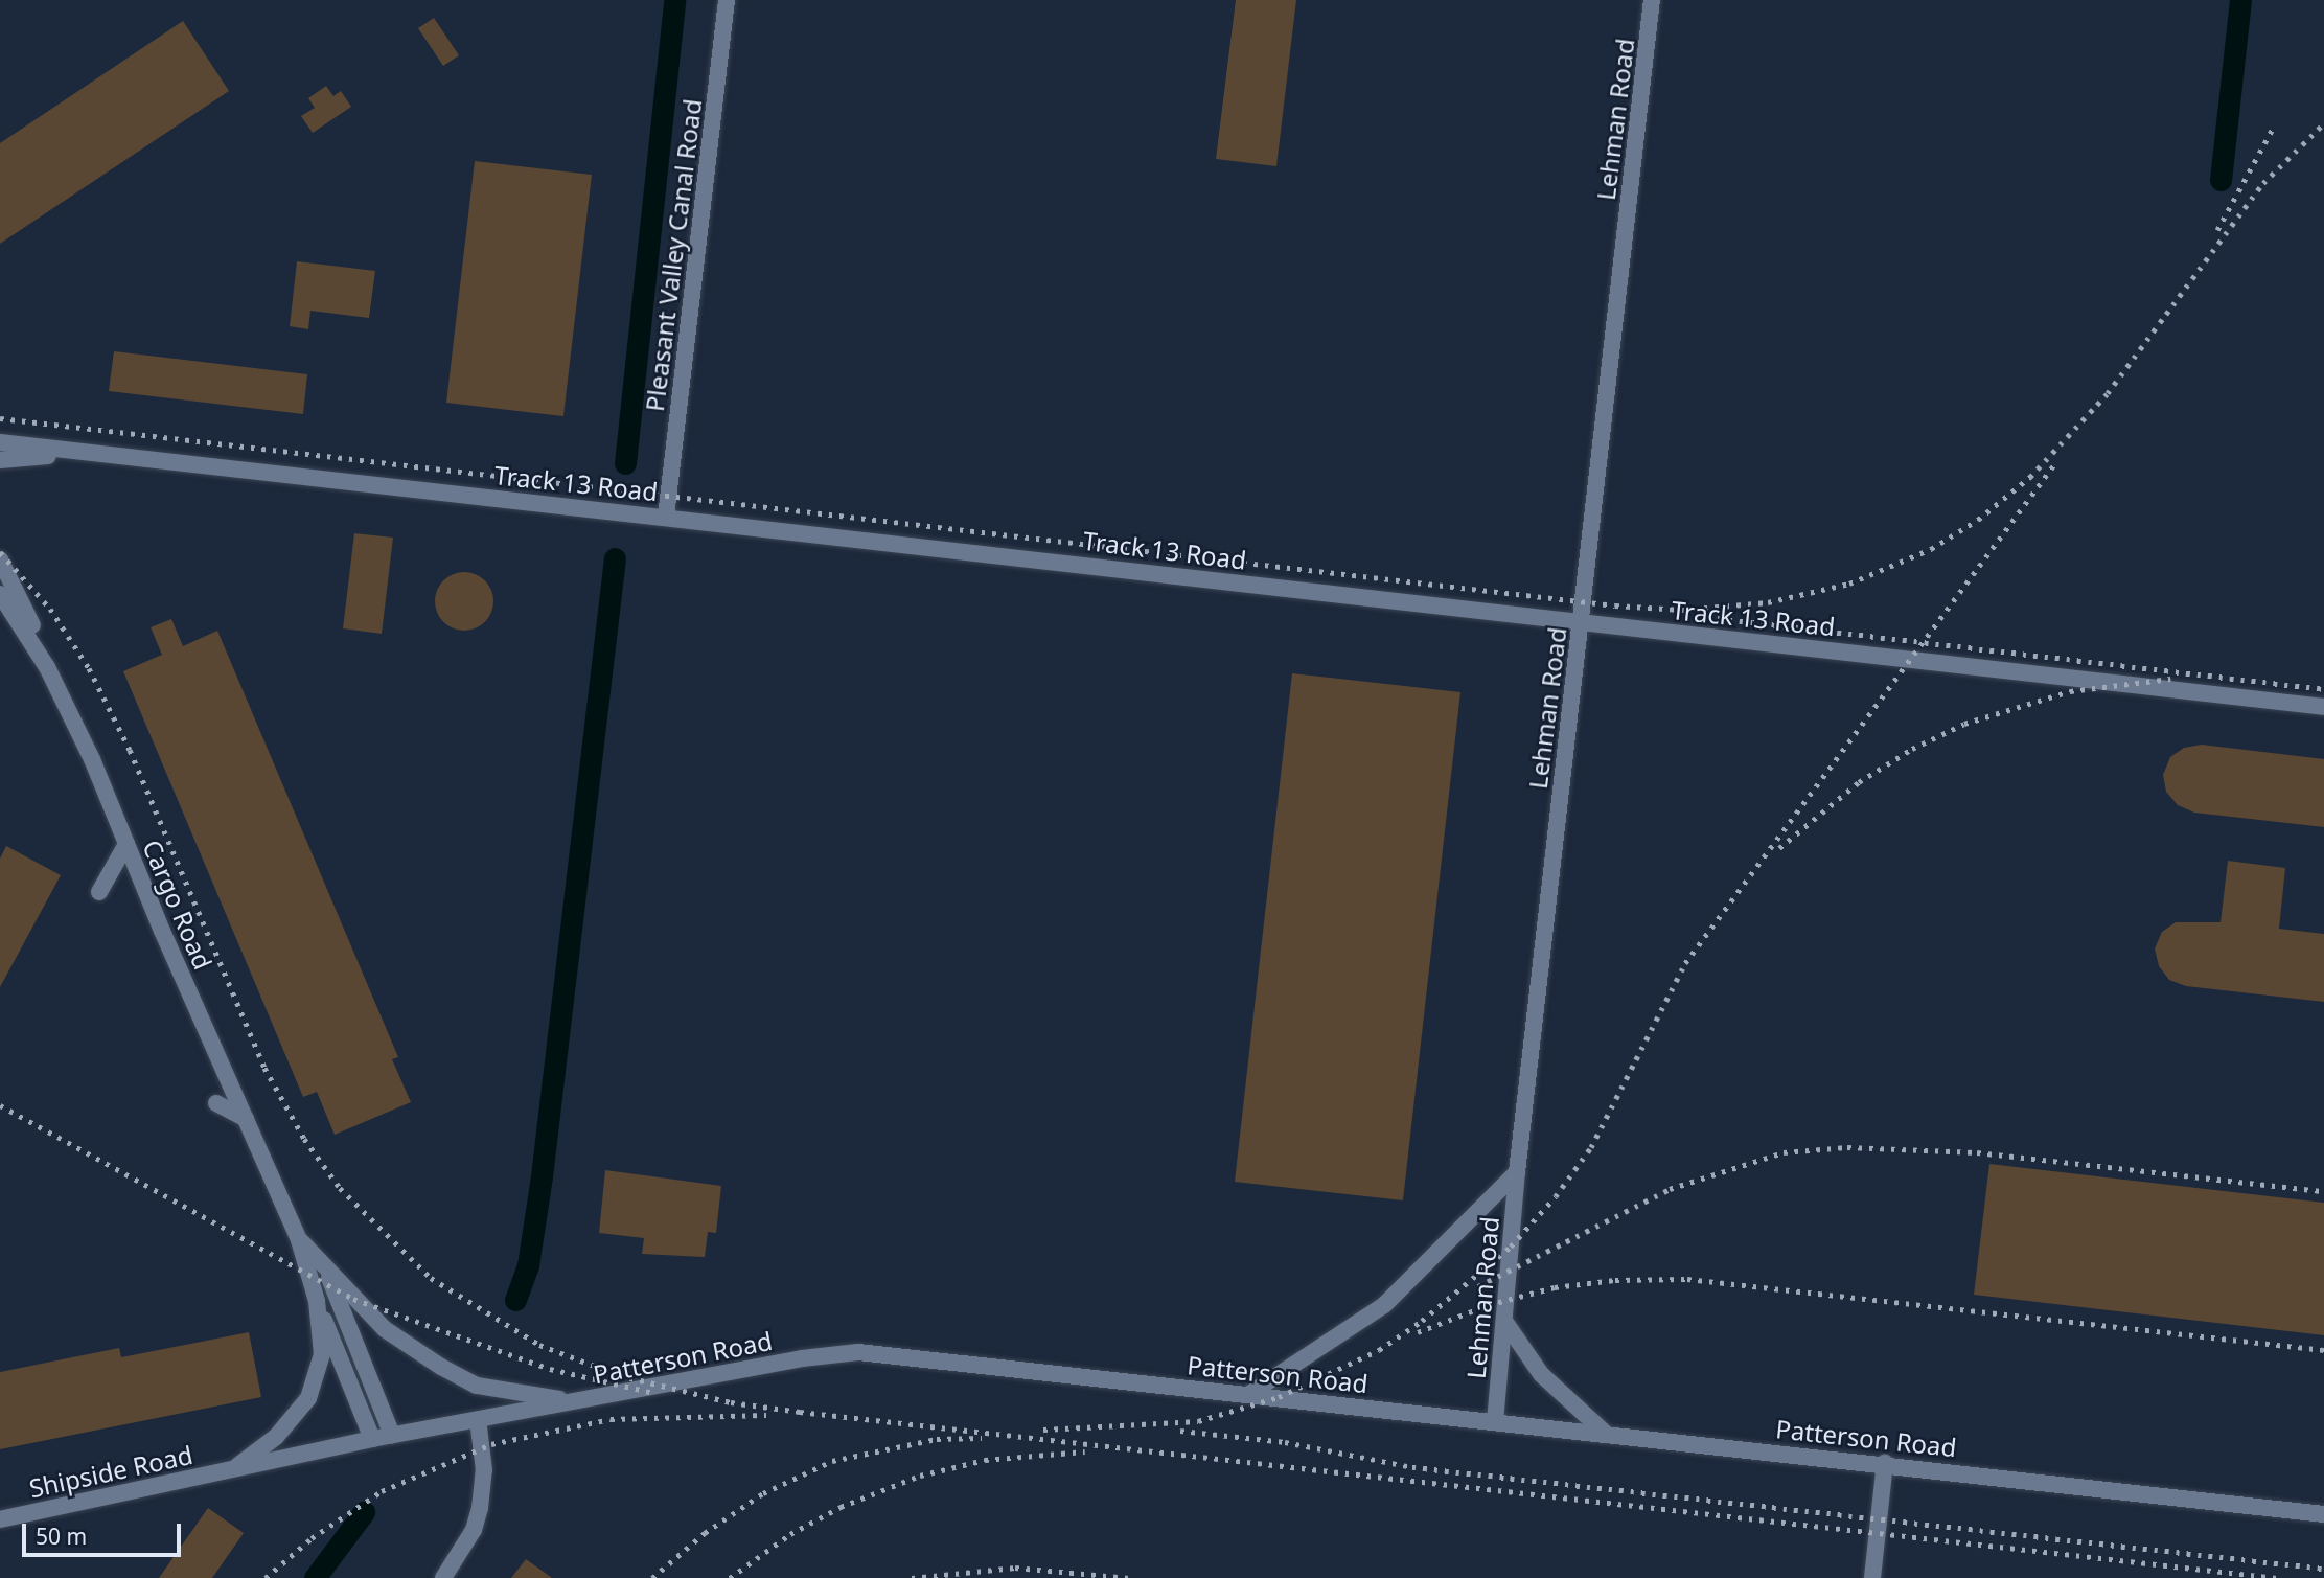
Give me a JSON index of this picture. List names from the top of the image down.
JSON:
{
  "streets": {
    "street": [
      "Lehman Road",
      "Pleasant Valley Canal Road",
      "Track 13 Road",
      "Cargo Road",
      "Patterson Road",
      "Shipside Road"
    ]
  },
  "crossings": [
    ["Lehman Road", "Track 13 Road"],
    ["Lehman Road", "Patterson Road"],
    ["Pleasant Valley Canal Road", "Track 13 Road"],
    ["Cargo Road", "Patterson Road"],
    ["Cargo Road", "Shipside Road"],
    ["Patterson Road", "Shipside Road"]
  ],
  "scale_bar": "50 m"
}
